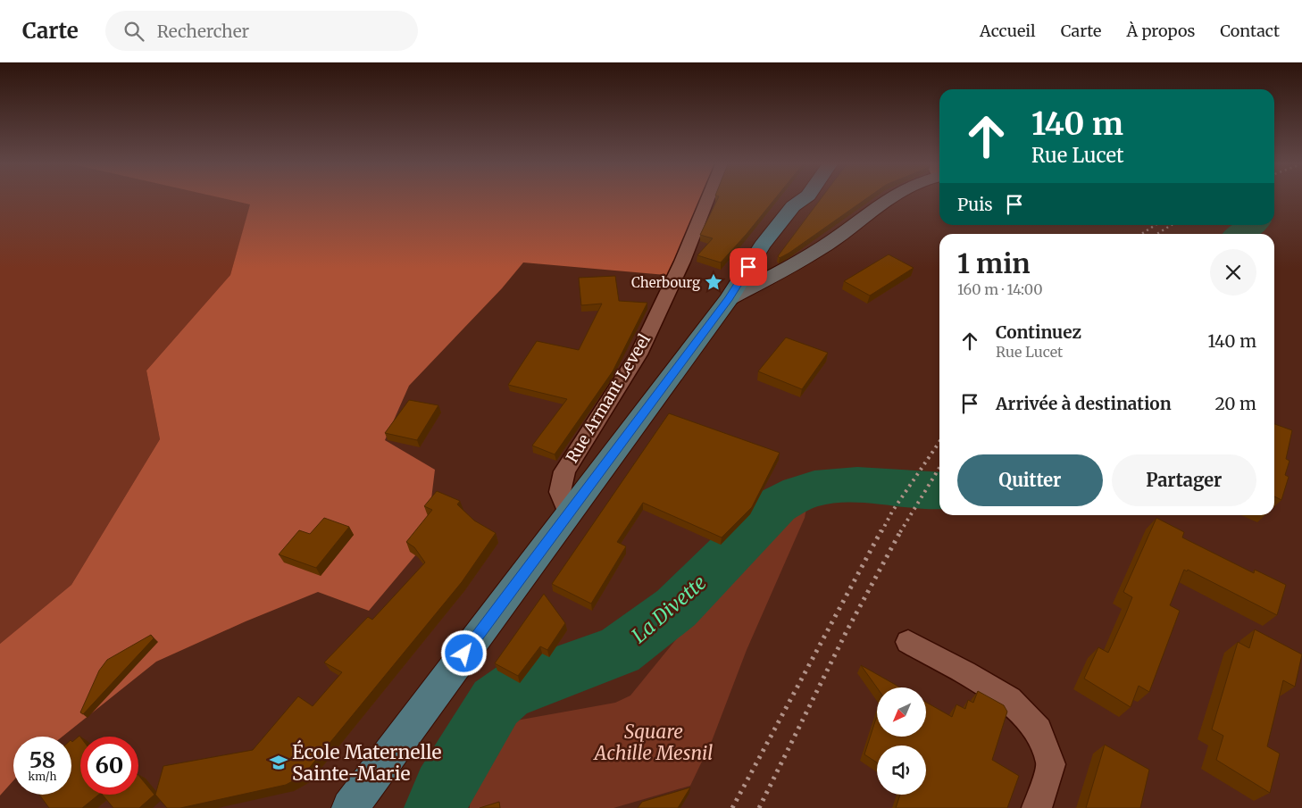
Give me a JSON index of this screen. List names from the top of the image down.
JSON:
{
  "streets": {
    "street": ["Rue Armant Leveel"]
  },
  "water": ["La Divette"],
  "parks": ["Square Achille Mesnil"],
  "places": {
    "place": ["Cherbourg"],
    "school or university": ["École Maternelle Sainte-Marie"]
  },
  "north": "bottom left",
  "page": {
    "header": "Carte",
    "search": "Rechercher",
    "nav": [
      "Accueil",
      "Carte",
      "À propos",
      "Contact"
    ],
    "turn": ["140 m", "Rue Lucet"],
    "then": "Puis",
    "heading": ["1 min", "160 m · 14:00"],
    "list": [
      {
        "name": "Continuez",
        "note": "Rue Lucet",
        "value": "140 m"
      },
      {
        "name": "Arrivée à destination",
        "value": "20 m"
      }
    ],
    "buttons": ["Quitter", "Partager"],
    "speed": "58 km/h",
    "limit": "60"
  }
}
